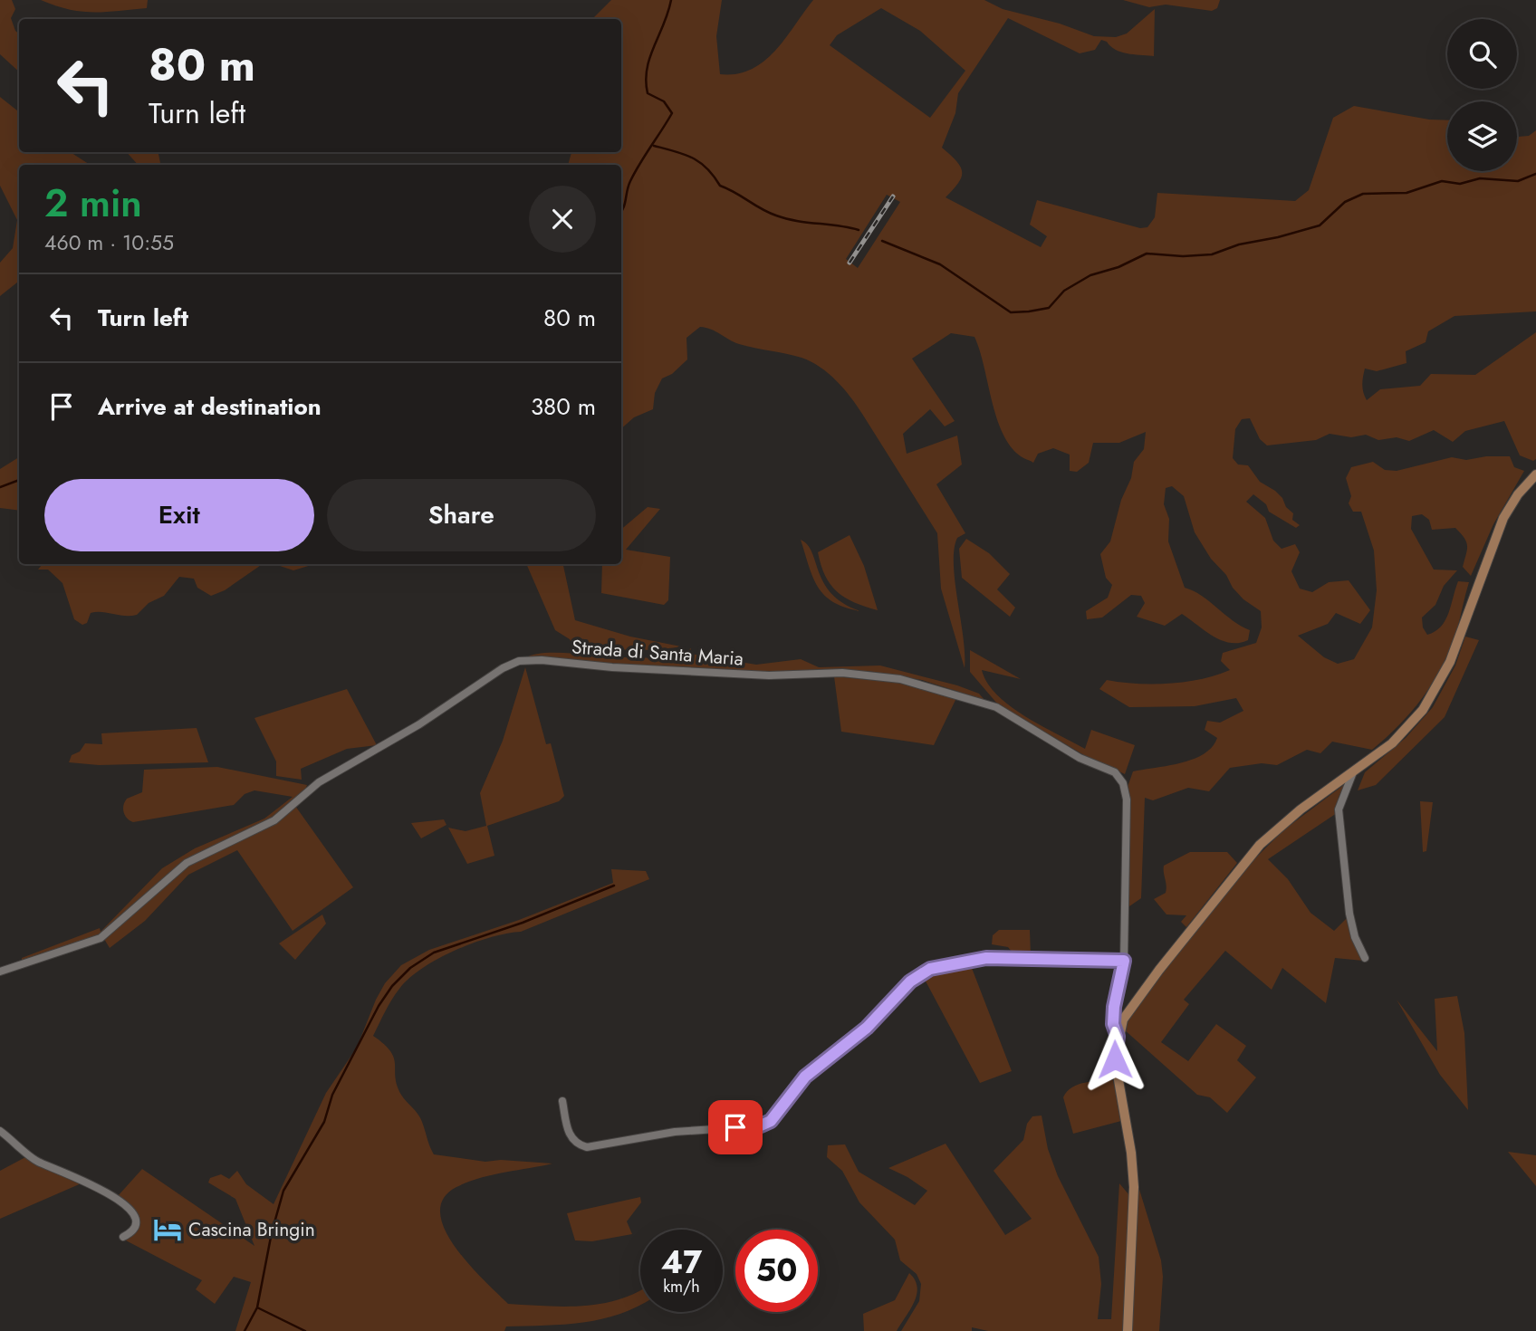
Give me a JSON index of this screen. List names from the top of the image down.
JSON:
{
  "streets": {
    "street": ["Strada di Santa Maria"]
  },
  "places": {
    "hotel": ["Cascina Bringin"]
  },
  "page": {
    "turn": ["80 m", "Turn left"],
    "heading": ["2 min", "460 m · 10:55"],
    "list": [
      {
        "name": "Turn left",
        "value": "80 m"
      },
      {
        "name": "Arrive at destination",
        "value": "380 m"
      }
    ],
    "buttons": ["Exit", "Share"],
    "speed": "47 km/h",
    "limit": "50"
  }
}
